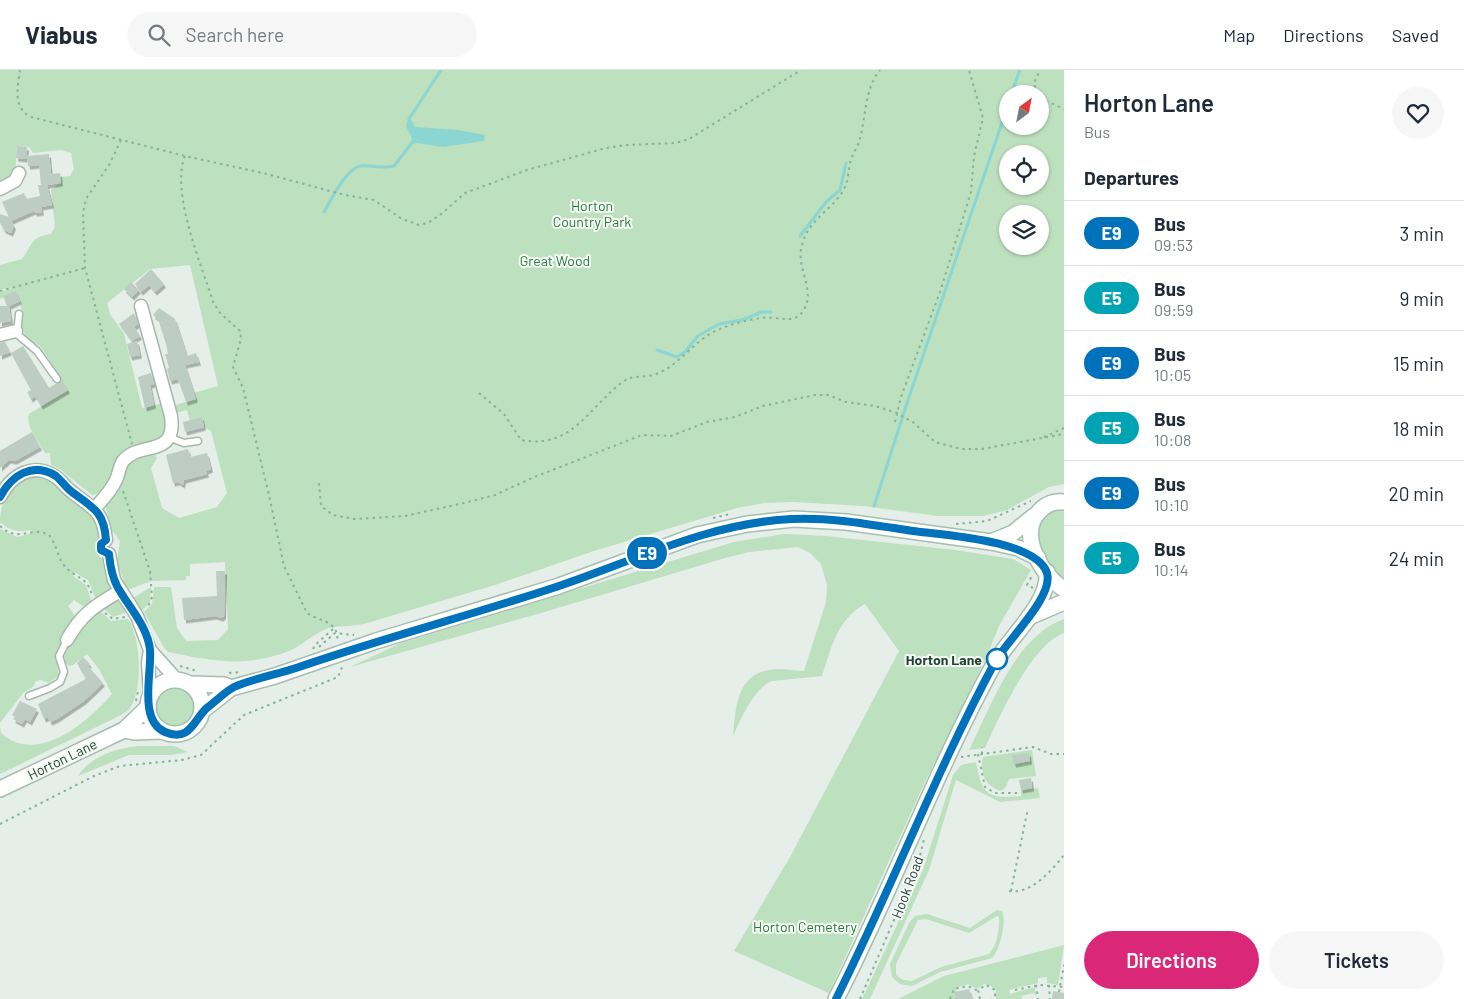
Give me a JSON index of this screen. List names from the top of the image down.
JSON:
{
  "streets": {
    "street": ["Horton Lane", "Hook Road"]
  },
  "parks": ["Horton Country Park", "Great Wood", "Horton Cemetery"],
  "places": ["Horton Lane"],
  "lines": ["bus line E9"],
  "north": "top right",
  "page": {
    "header": "Viabus",
    "search": "Search here",
    "nav": ["Map", "Directions", "Saved"],
    "on_map": "E9",
    "heading": [
      ["Horton Lane", "Bus"],
      "Departures"
    ],
    "list": [
      {
        "mark": "E9",
        "name": "Bus",
        "note": "09:53",
        "value": "3 min"
      },
      {
        "mark": "E5",
        "name": "Bus",
        "note": "09:59",
        "value": "9 min"
      },
      {
        "mark": "E9",
        "name": "Bus",
        "note": "10:05",
        "value": "15 min"
      },
      {
        "mark": "E5",
        "name": "Bus",
        "note": "10:08",
        "value": "18 min"
      },
      {
        "mark": "E9",
        "name": "Bus",
        "note": "10:10",
        "value": "20 min"
      },
      {
        "mark": "E5",
        "name": "Bus",
        "note": "10:14",
        "value": "24 min"
      }
    ],
    "buttons": ["Directions", "Tickets"]
  }
}
